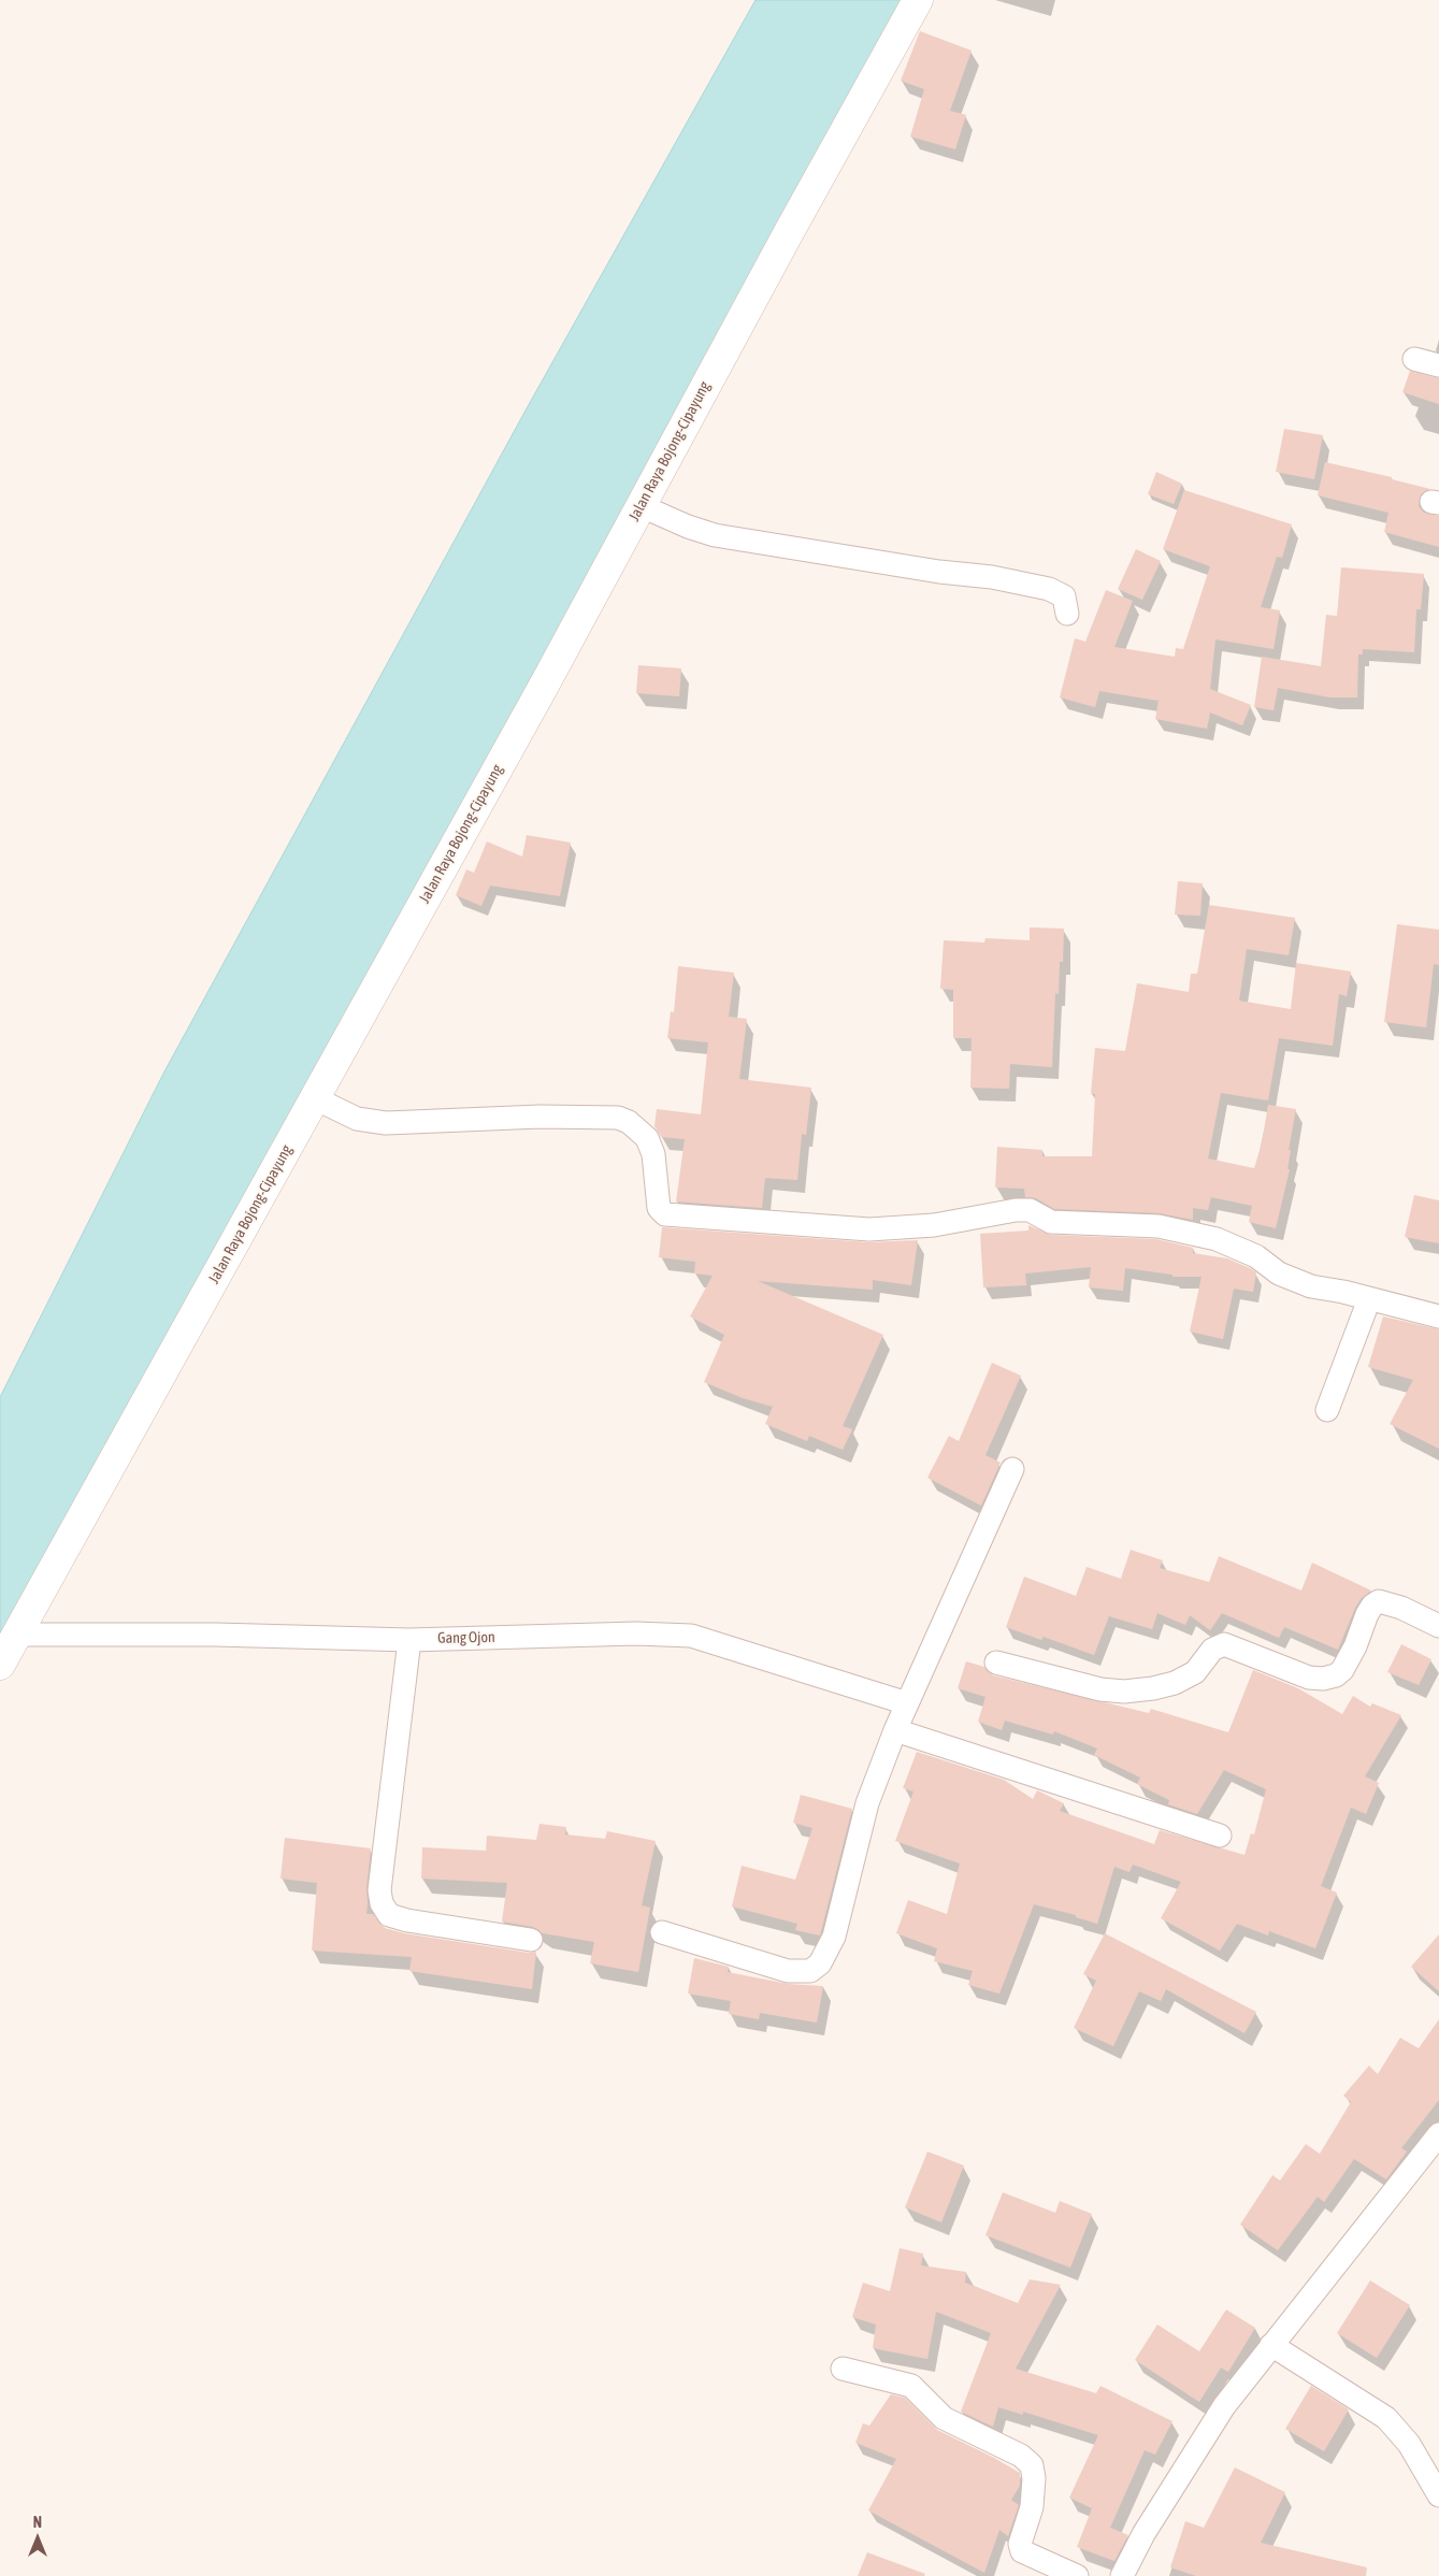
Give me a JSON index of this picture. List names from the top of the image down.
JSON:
{
  "streets": {
    "street": ["Jalan Raya Bojong-Cipayung", "Gang Ojon"]
  },
  "crossings": [
    ["Jalan Raya Bojong-Cipayung", "Gang Ojon"]
  ],
  "north": "top"
}
